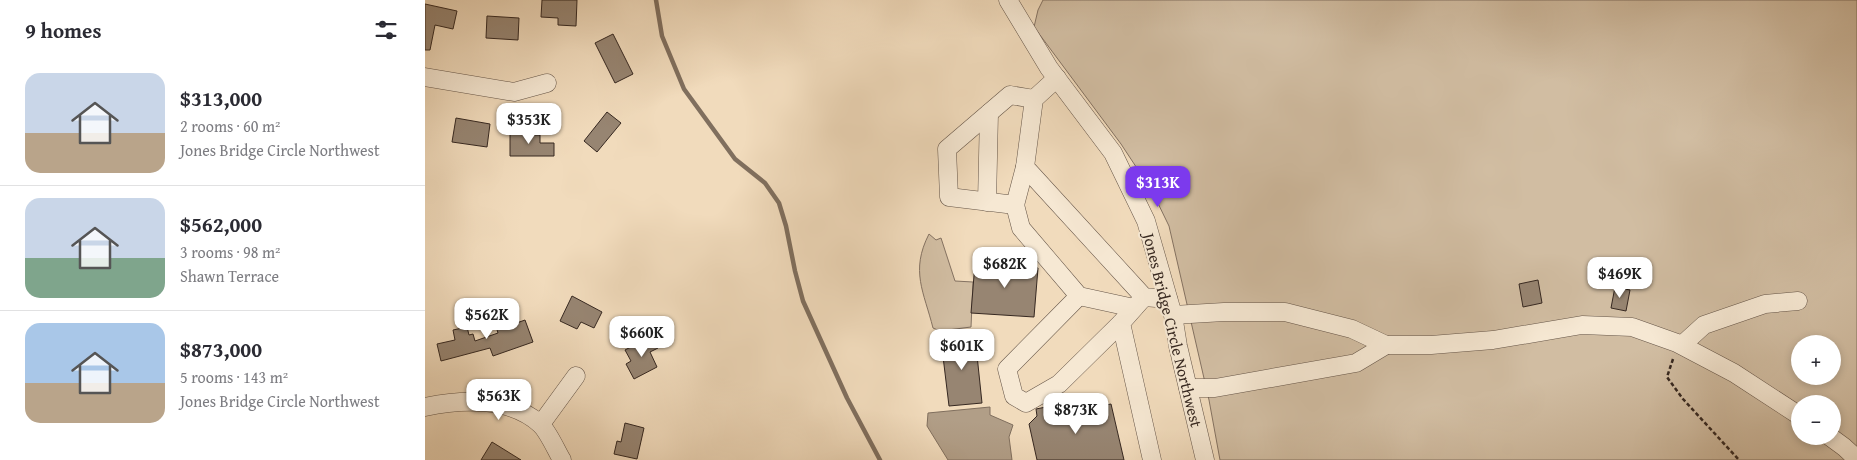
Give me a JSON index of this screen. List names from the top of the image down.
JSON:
{
  "streets": {
    "street": ["Jones Bridge Circle Northwest"]
  },
  "page": {
    "heading": "9 homes",
    "list": [
      {
        "name": "$313,000",
        "note": "2 rooms · 60 m² · Jones Bridge Circle Northwest"
      },
      {
        "name": "$562,000",
        "note": "3 rooms · 98 m² · Shawn Terrace"
      },
      {
        "name": "$873,000",
        "note": "5 rooms · 143 m² · Jones Bridge Circle Northwest"
      }
    ],
    "price": [
      "$353K",
      "$313K",
      "$682K",
      "$469K",
      "$562K",
      "$660K",
      "$601K",
      "$563K",
      "$873K"
    ],
    "map_buttons": ["+", "−"]
  }
}
